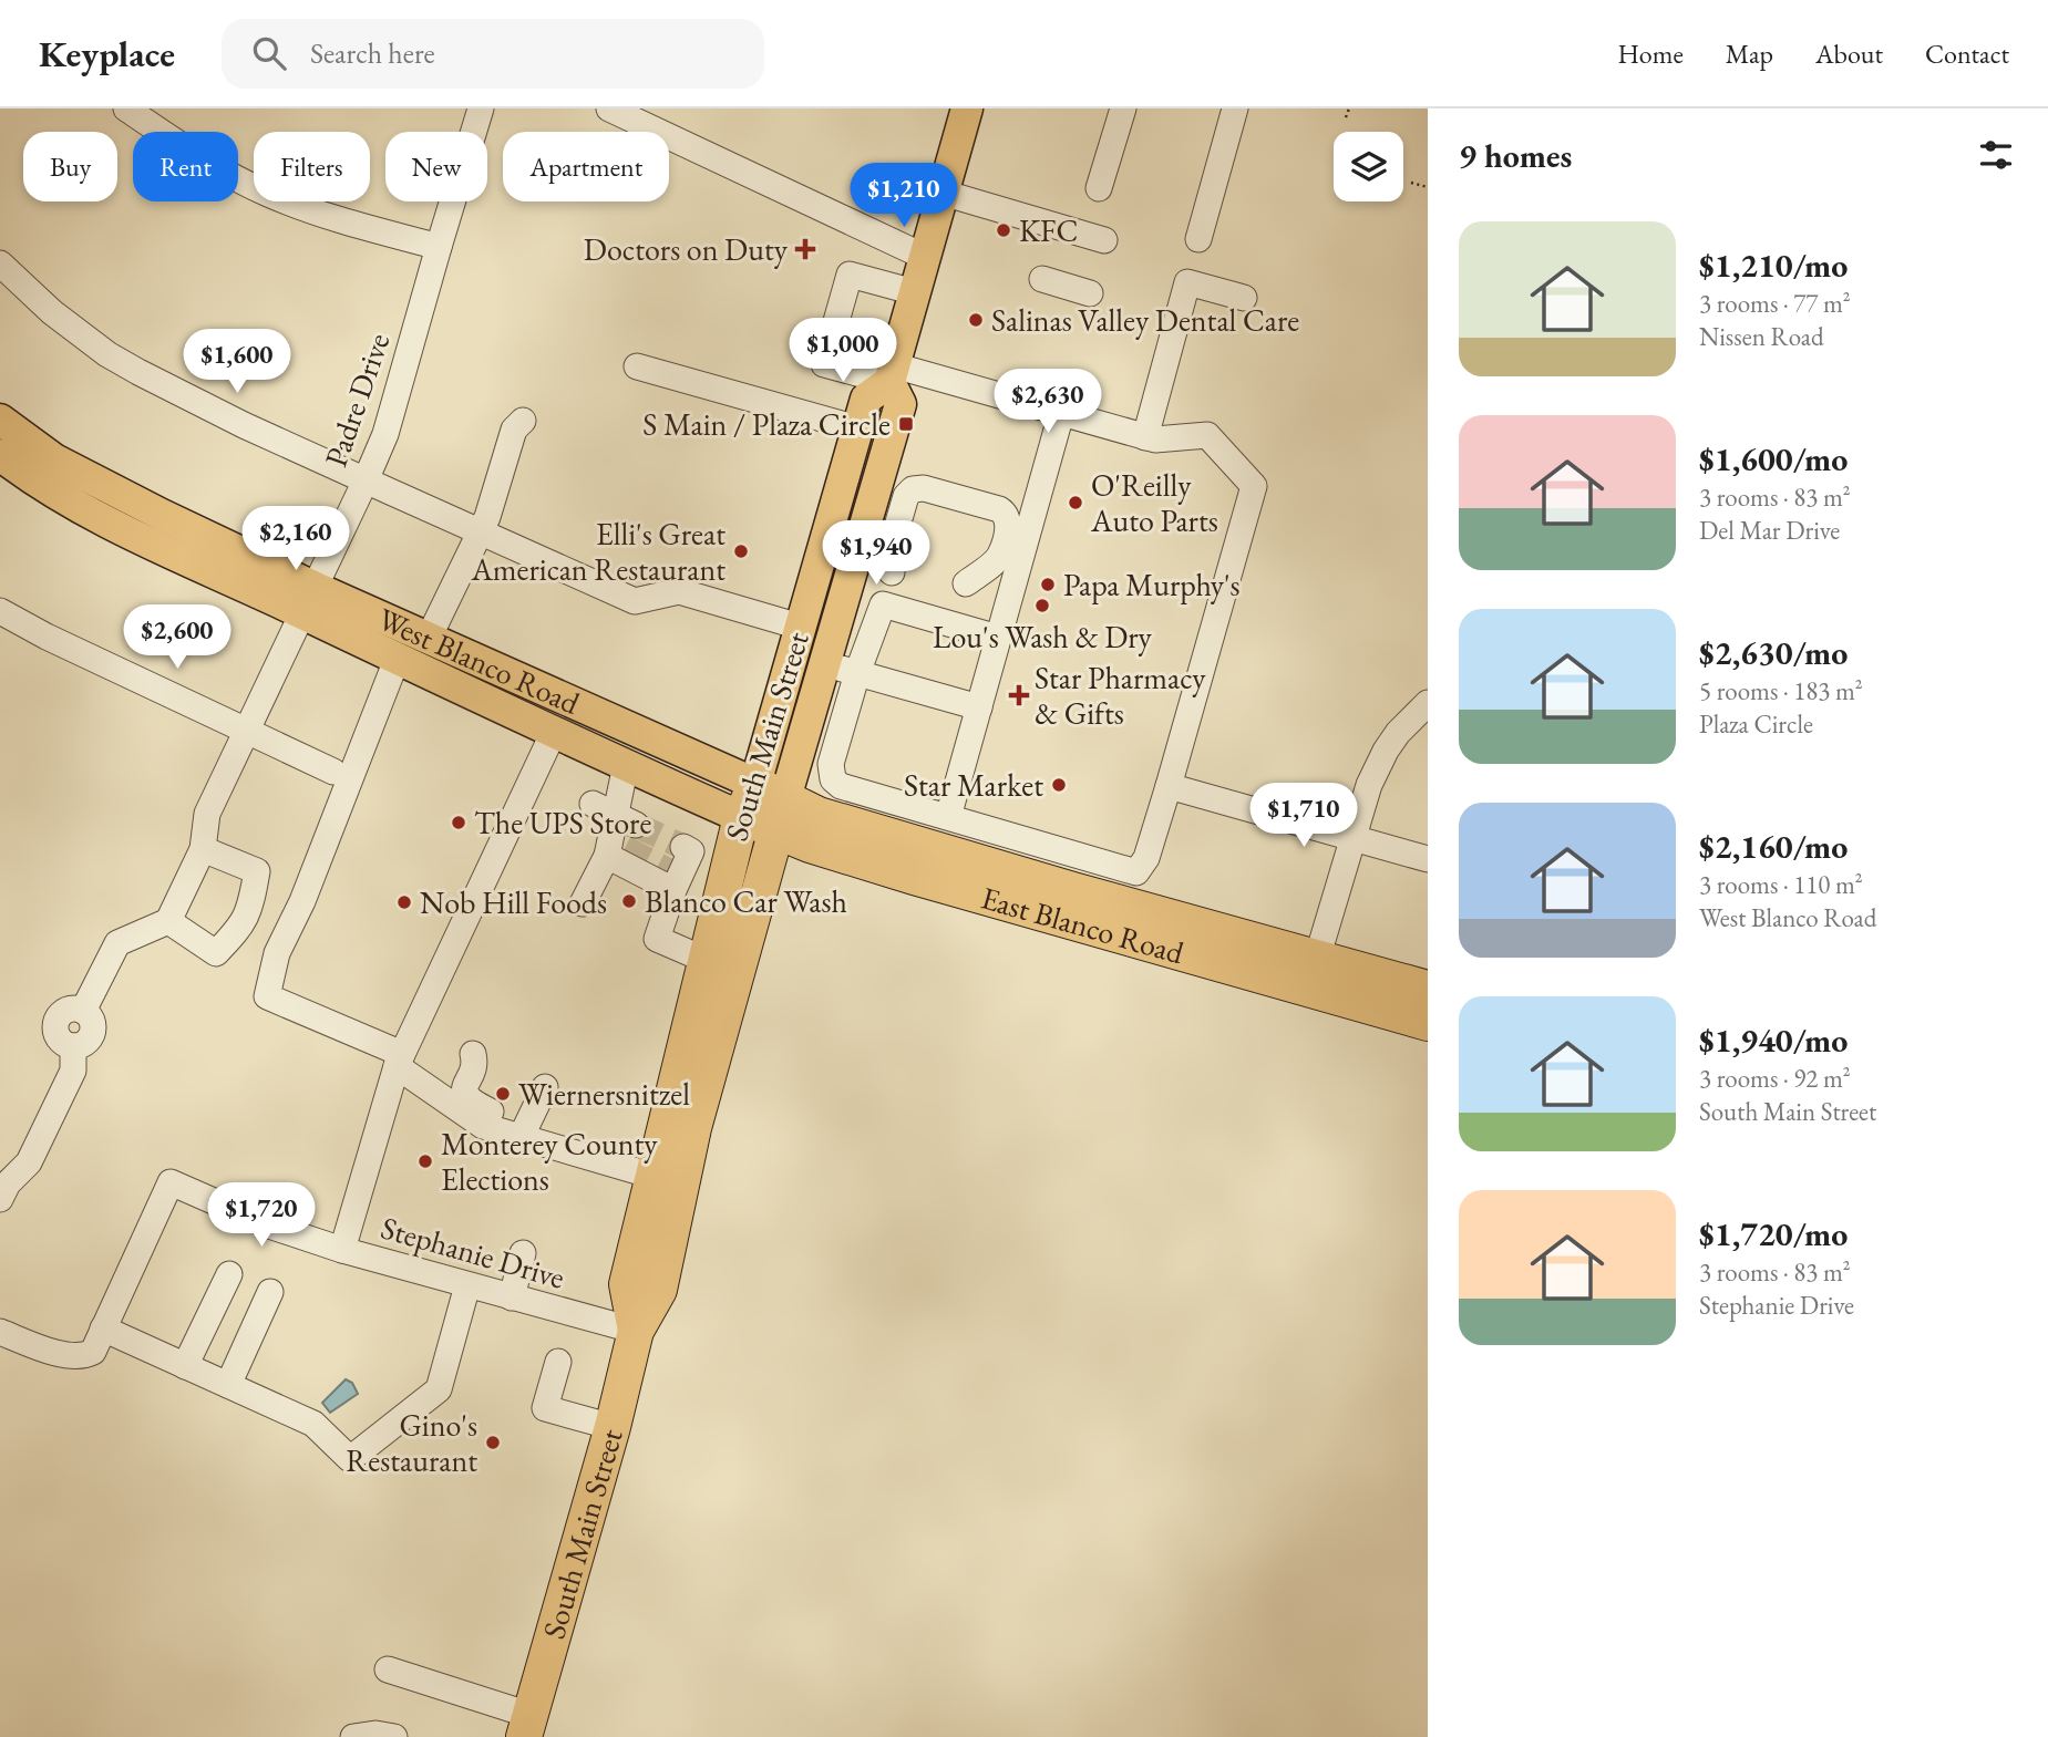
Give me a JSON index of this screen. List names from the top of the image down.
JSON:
{
  "streets": {
    "highway": ["South Main Street", "East Blanco Road"],
    "main road": ["West Blanco Road"],
    "street": ["Padre Drive", "Stephanie Drive"]
  },
  "crossings": [
    ["Padre Drive", "West Blanco Road"],
    ["West Blanco Road", "South Main Street"],
    ["West Blanco Road", "East Blanco Road"],
    ["South Main Street", "East Blanco Road"],
    ["South Main Street", "Stephanie Drive"]
  ],
  "places": {
    "other": [
      "KFC",
      "Salinas Valley Dental Care",
      "O'Reilly Auto Parts",
      "Elli's Great American Restaurant",
      "Papa Murphy's",
      "Lou's Wash & Dry",
      "Star Market",
      "The UPS Store",
      "Blanco Car Wash",
      "Nob Hill Foods",
      "Wiernersnitzel",
      "Monterey County Elections",
      "Gino's Restaurant"
    ],
    "health": ["Doctors on Duty", "Star Pharmacy & Gifts"],
    "transit": ["S Main / Plaza Circle"]
  },
  "page": {
    "header": "Keyplace",
    "search": "Search here",
    "nav": [
      "Home",
      "Map",
      "About",
      "Contact"
    ],
    "heading": "9 homes",
    "chip": [
      "Buy",
      "Rent",
      "Filters",
      "New",
      "Apartment"
    ],
    "price": [
      "$1,210",
      "$1,000",
      "$1,600",
      "$2,630",
      "$2,160",
      "$1,940",
      "$2,600",
      "$1,710",
      "$1,720"
    ],
    "list": [
      {
        "name": "$1,210/mo",
        "note": "3 rooms · 77 m² · Nissen Road"
      },
      {
        "name": "$1,600/mo",
        "note": "3 rooms · 83 m² · Del Mar Drive"
      },
      {
        "name": "$2,630/mo",
        "note": "5 rooms · 183 m² · Plaza Circle"
      },
      {
        "name": "$2,160/mo",
        "note": "3 rooms · 110 m² · West Blanco Road"
      },
      {
        "name": "$1,940/mo",
        "note": "3 rooms · 92 m² · South Main Street"
      },
      {
        "name": "$1,720/mo",
        "note": "3 rooms · 83 m² · Stephanie Drive"
      }
    ]
  }
}
